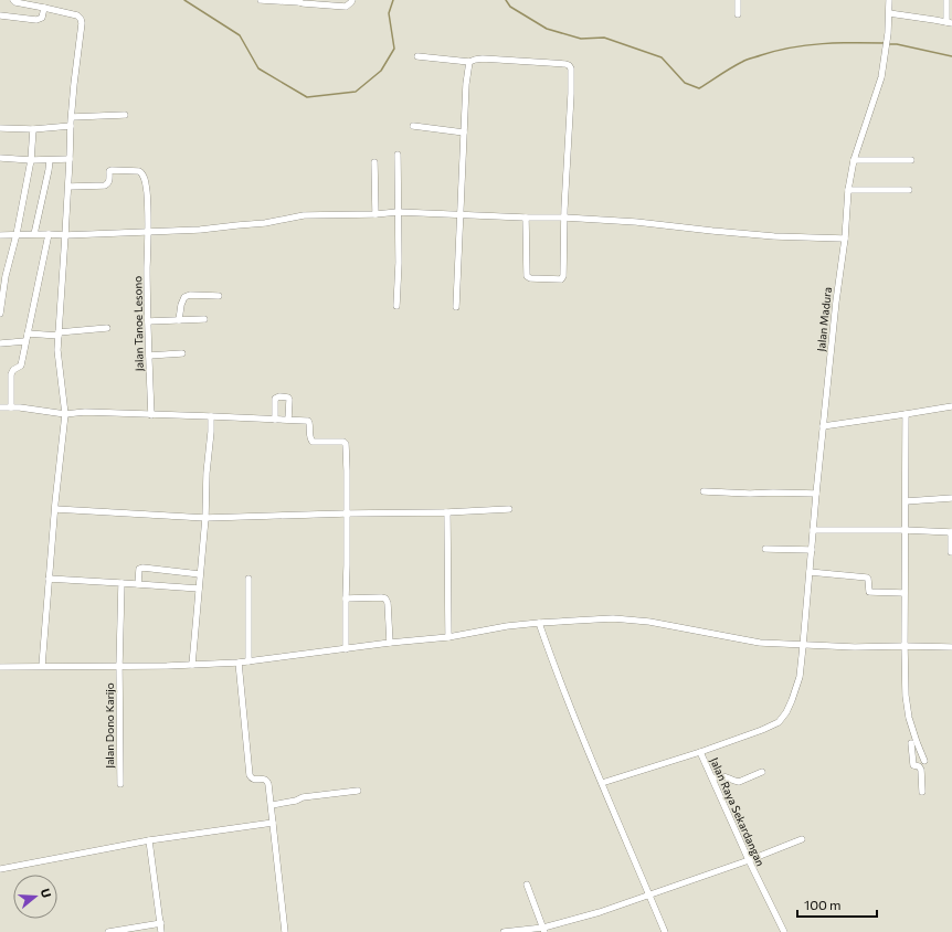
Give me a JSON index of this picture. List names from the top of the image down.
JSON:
{
  "streets": {
    "street": [
      "Jalan Madura",
      "Jalan Tanoe Lesono",
      "Jalan Dono Karijo",
      "Jalan Raya Sekardangan"
    ]
  },
  "crossings": [
    ["Jalan Madura", "Jalan Raya Sekardangan"]
  ],
  "scale_bar": "100 m",
  "north": "right"
}
